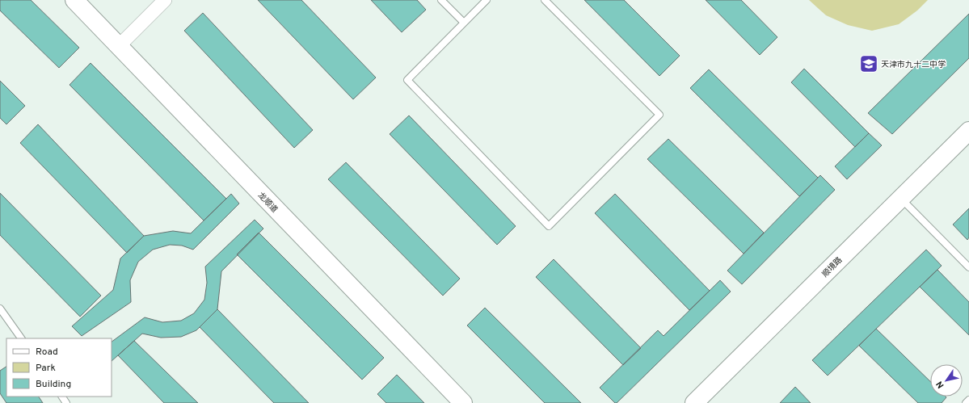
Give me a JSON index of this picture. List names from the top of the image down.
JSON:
{
  "streets": {
    "street": ["龙顺道", "顺境路"]
  },
  "places": {
    "school or university": ["天津市九十二中学"]
  },
  "legend": ["Road", "Park", "Building"],
  "north": "bottom left"
}
